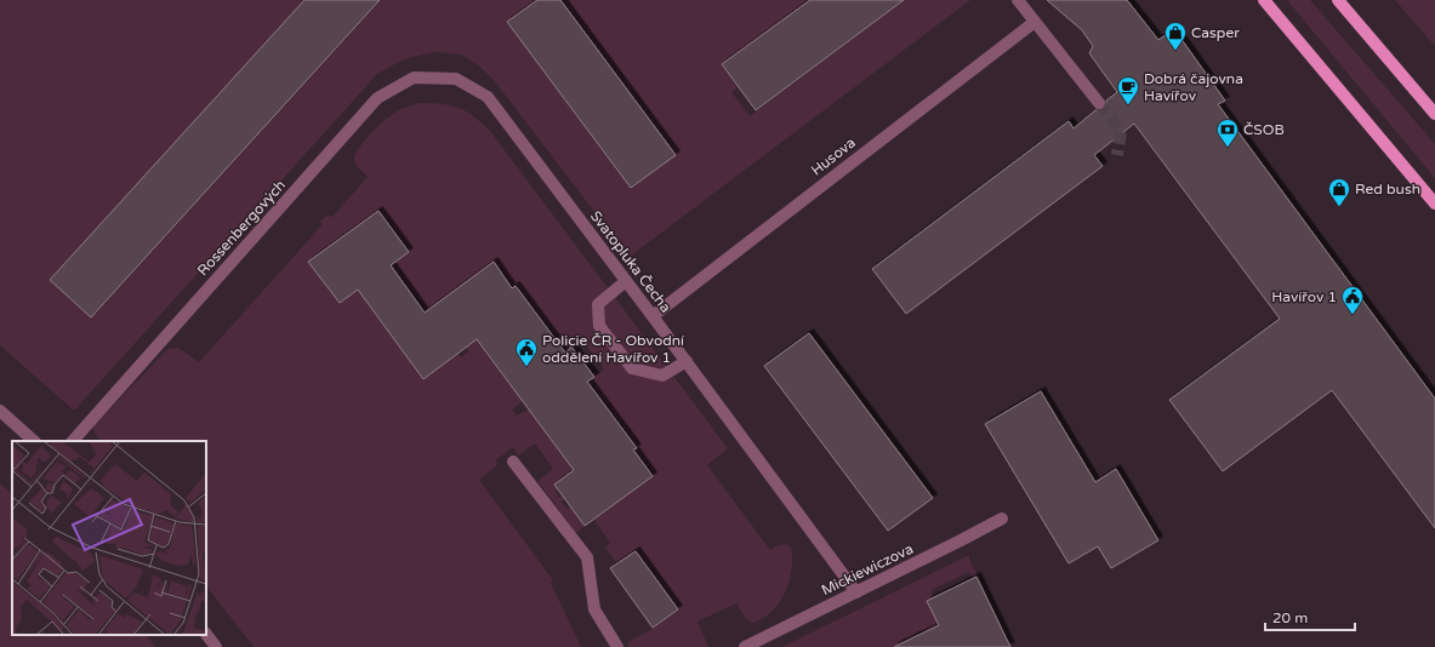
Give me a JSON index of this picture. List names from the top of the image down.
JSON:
{
  "streets": {
    "street": [
      "Husova",
      "Rossenbergových",
      "Svatopluka Čecha",
      "Mickiewiczova"
    ]
  },
  "crossings": [
    ["Husova", "Svatopluka Čecha"],
    ["Rossenbergových", "Svatopluka Čecha"],
    ["Svatopluka Čecha", "Mickiewiczova"]
  ],
  "places": {
    "shop": ["Casper", "Red bush"],
    "cafe": ["Dobrá čajovna Havířov"],
    "bank": ["ČSOB"],
    "public building": ["Havířov 1", "Policie ČR - Obvodní oddělení Havířov 1"]
  },
  "scale_bar": "20 m"
}
